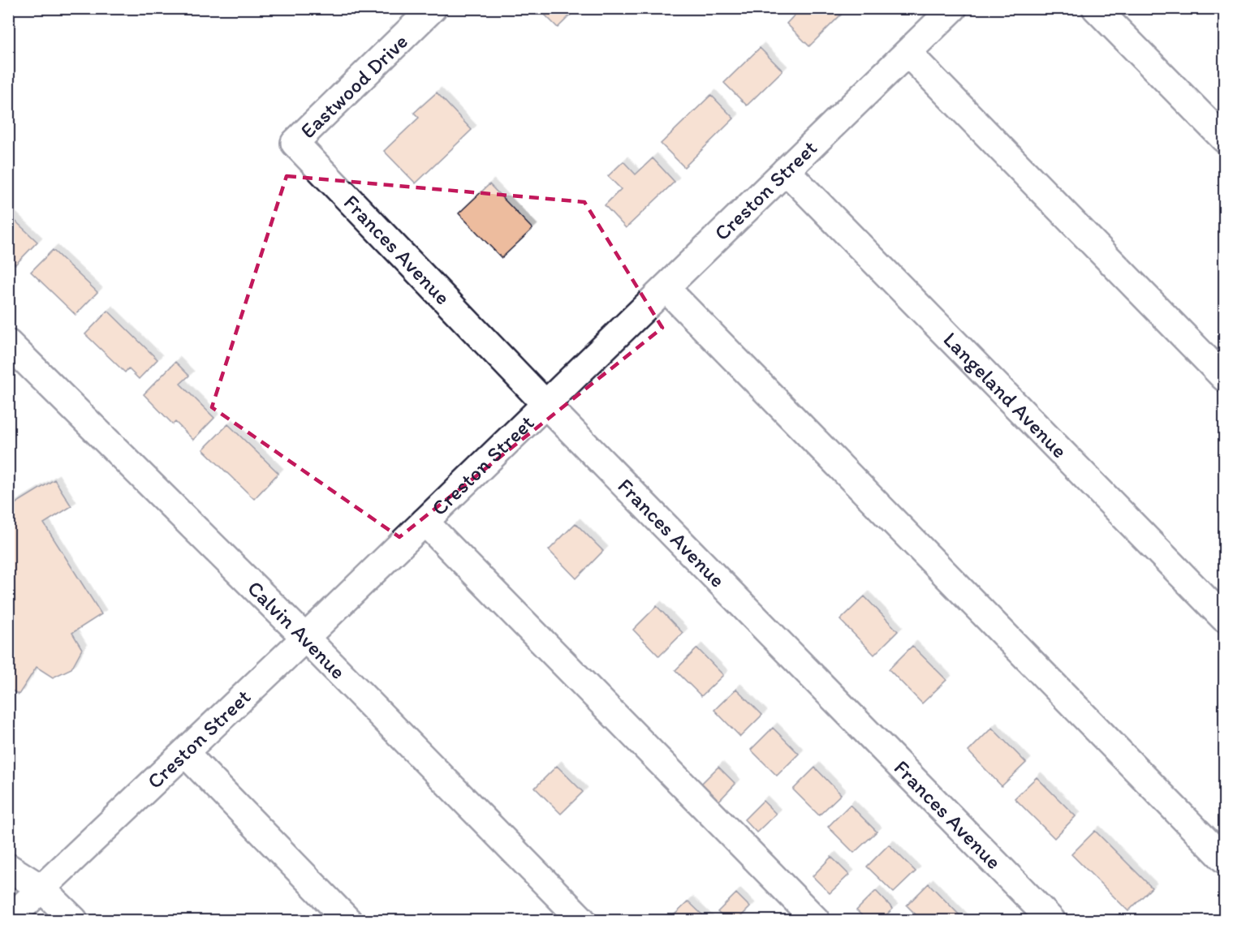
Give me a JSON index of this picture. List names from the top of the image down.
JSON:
{
  "streets": {
    "street": [
      "Eastwood Drive",
      "Creston Street",
      "Frances Avenue",
      "Langeland Avenue",
      "Calvin Avenue"
    ]
  },
  "crossings": [
    ["Eastwood Drive", "Frances Avenue"],
    ["Creston Street", "Frances Avenue"],
    ["Creston Street", "Langeland Avenue"],
    ["Creston Street", "Calvin Avenue"]
  ]
}
